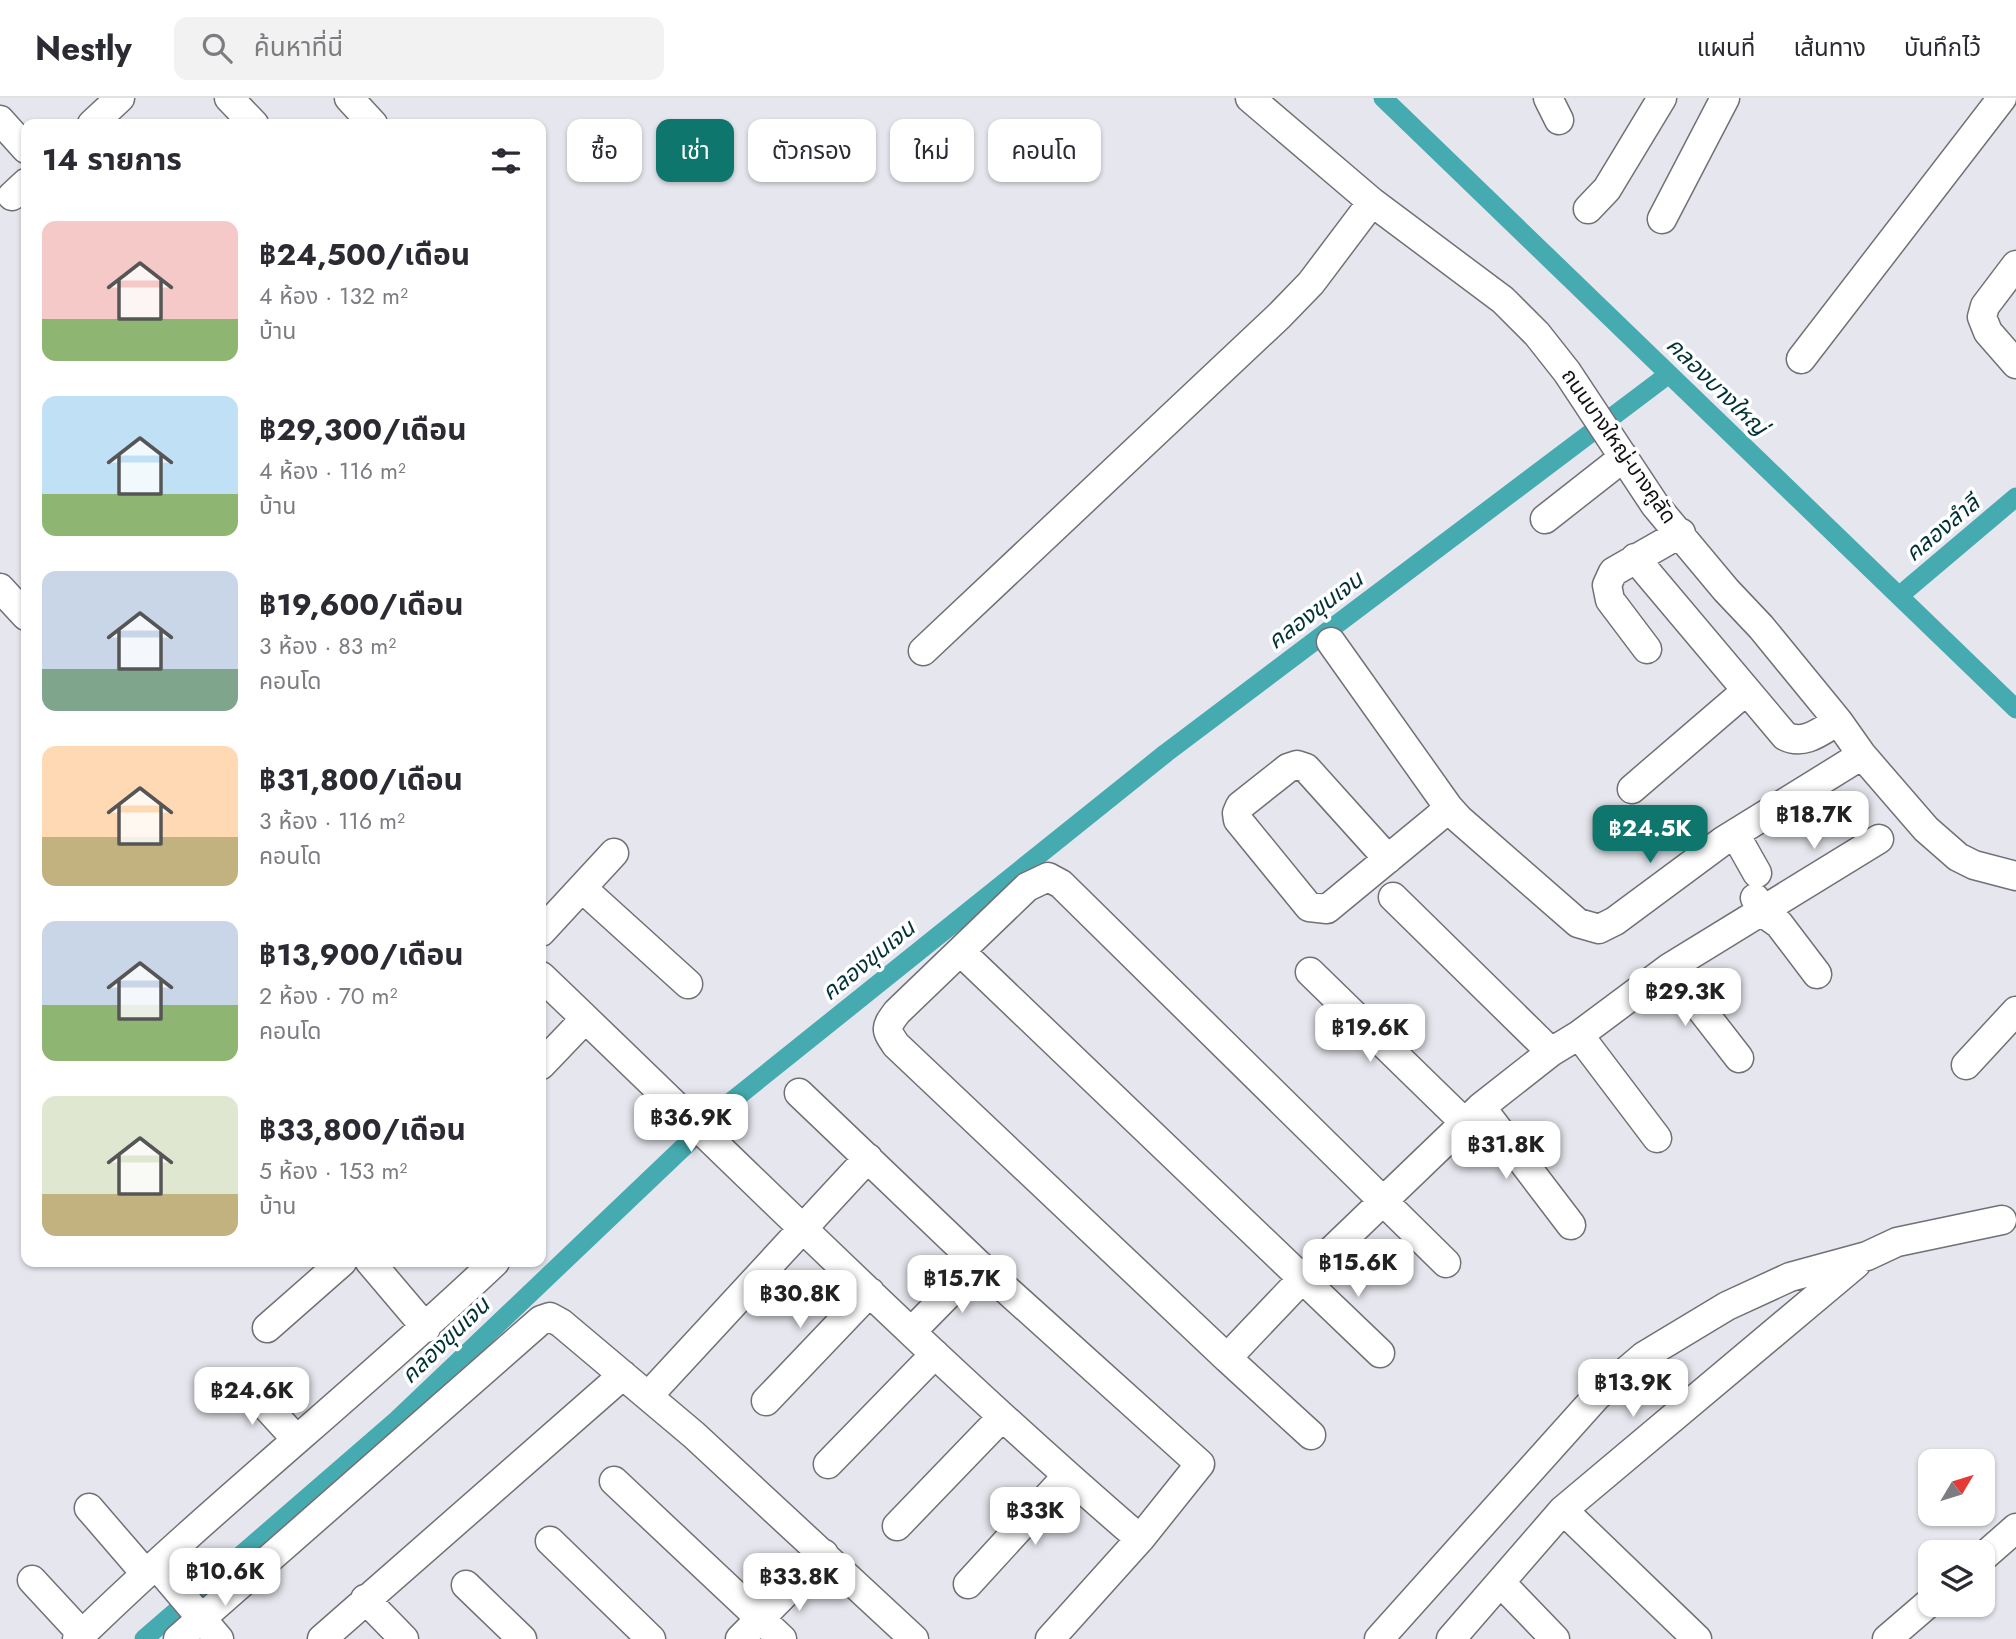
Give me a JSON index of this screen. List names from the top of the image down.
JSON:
{
  "streets": {
    "street": ["ถนนบางใหญ่-บางคูลัด"]
  },
  "water": ["คลองบางใหญ่", "คลองลำลี", "คลองขุนเจน"],
  "north": "top right",
  "page": {
    "header": "Nestly",
    "search": "ค้นหาที่นี่",
    "nav": ["แผนที่", "เส้นทาง", "บันทึกไว้"],
    "chip": [
      "ซื้อ",
      "เช่า",
      "ตัวกรอง",
      "ใหม่",
      "คอนโด"
    ],
    "heading": "14 รายการ",
    "list": [
      {
        "name": "฿24,500/เดือน",
        "note": "4 ห้อง · 132 m² · บ้าน"
      },
      {
        "name": "฿29,300/เดือน",
        "note": "4 ห้อง · 116 m² · บ้าน"
      },
      {
        "name": "฿19,600/เดือน",
        "note": "3 ห้อง · 83 m² · คอนโด"
      },
      {
        "name": "฿31,800/เดือน",
        "note": "3 ห้อง · 116 m² · คอนโด"
      },
      {
        "name": "฿13,900/เดือน",
        "note": "2 ห้อง · 70 m² · คอนโด"
      },
      {
        "name": "฿33,800/เดือน",
        "note": "5 ห้อง · 153 m² · บ้าน"
      }
    ],
    "price": [
      "฿18.7K",
      "฿24.5K",
      "฿29.3K",
      "฿19.6K",
      "฿36.9K",
      "฿31.8K",
      "฿15.6K",
      "฿15.7K",
      "฿30.8K",
      "฿13.9K",
      "฿24.6K",
      "฿33K",
      "฿10.6K",
      "฿33.8K"
    ]
  }
}
